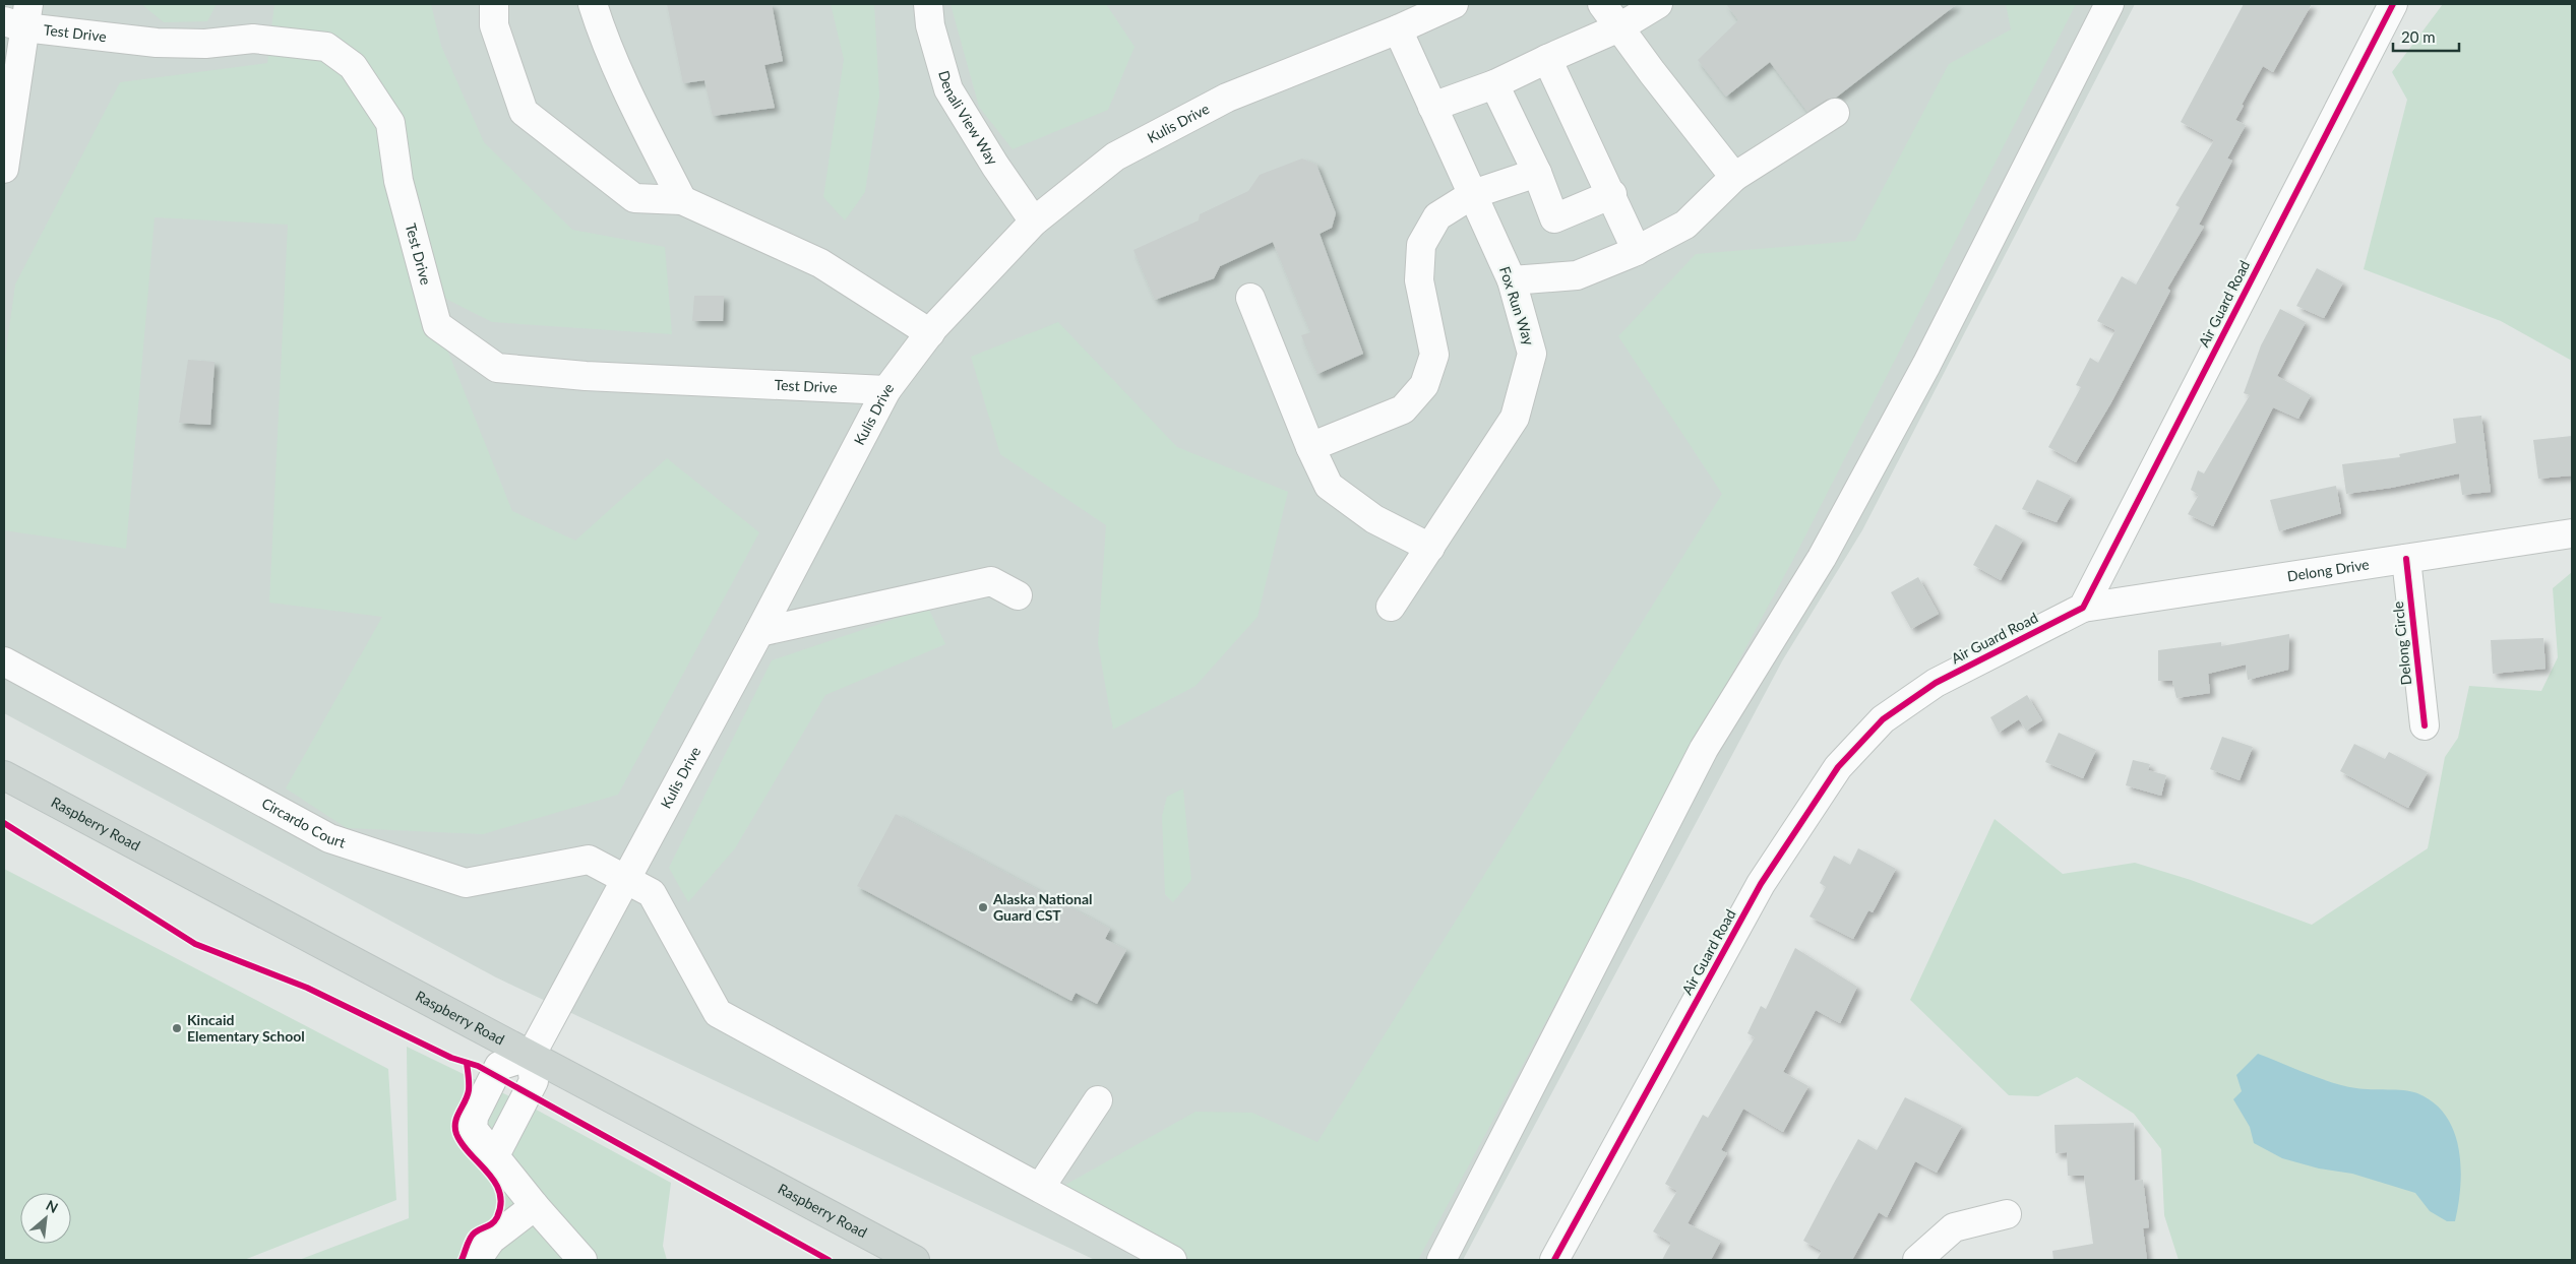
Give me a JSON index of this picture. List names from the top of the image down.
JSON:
{
  "streets": {
    "main road": ["Raspberry Road"],
    "street": [
      "Test Drive",
      "Denali View Way",
      "Kulis Drive",
      "Air Guard Road",
      "Fox Run Way",
      "Delong Drive",
      "Delong Circle",
      "Circardo Court"
    ]
  },
  "crossings": [
    ["Test Drive", "Kulis Drive"],
    ["Denali View Way", "Kulis Drive"],
    ["Kulis Drive", "Fox Run Way"],
    ["Kulis Drive", "Circardo Court"],
    ["Kulis Drive", "Raspberry Road"],
    ["Air Guard Road", "Delong Drive"],
    ["Delong Drive", "Delong Circle"]
  ],
  "places": ["Alaska National Guard CST", "Kincaid Elementary School"],
  "scale_bar": "20 m",
  "north": "top right"
}
